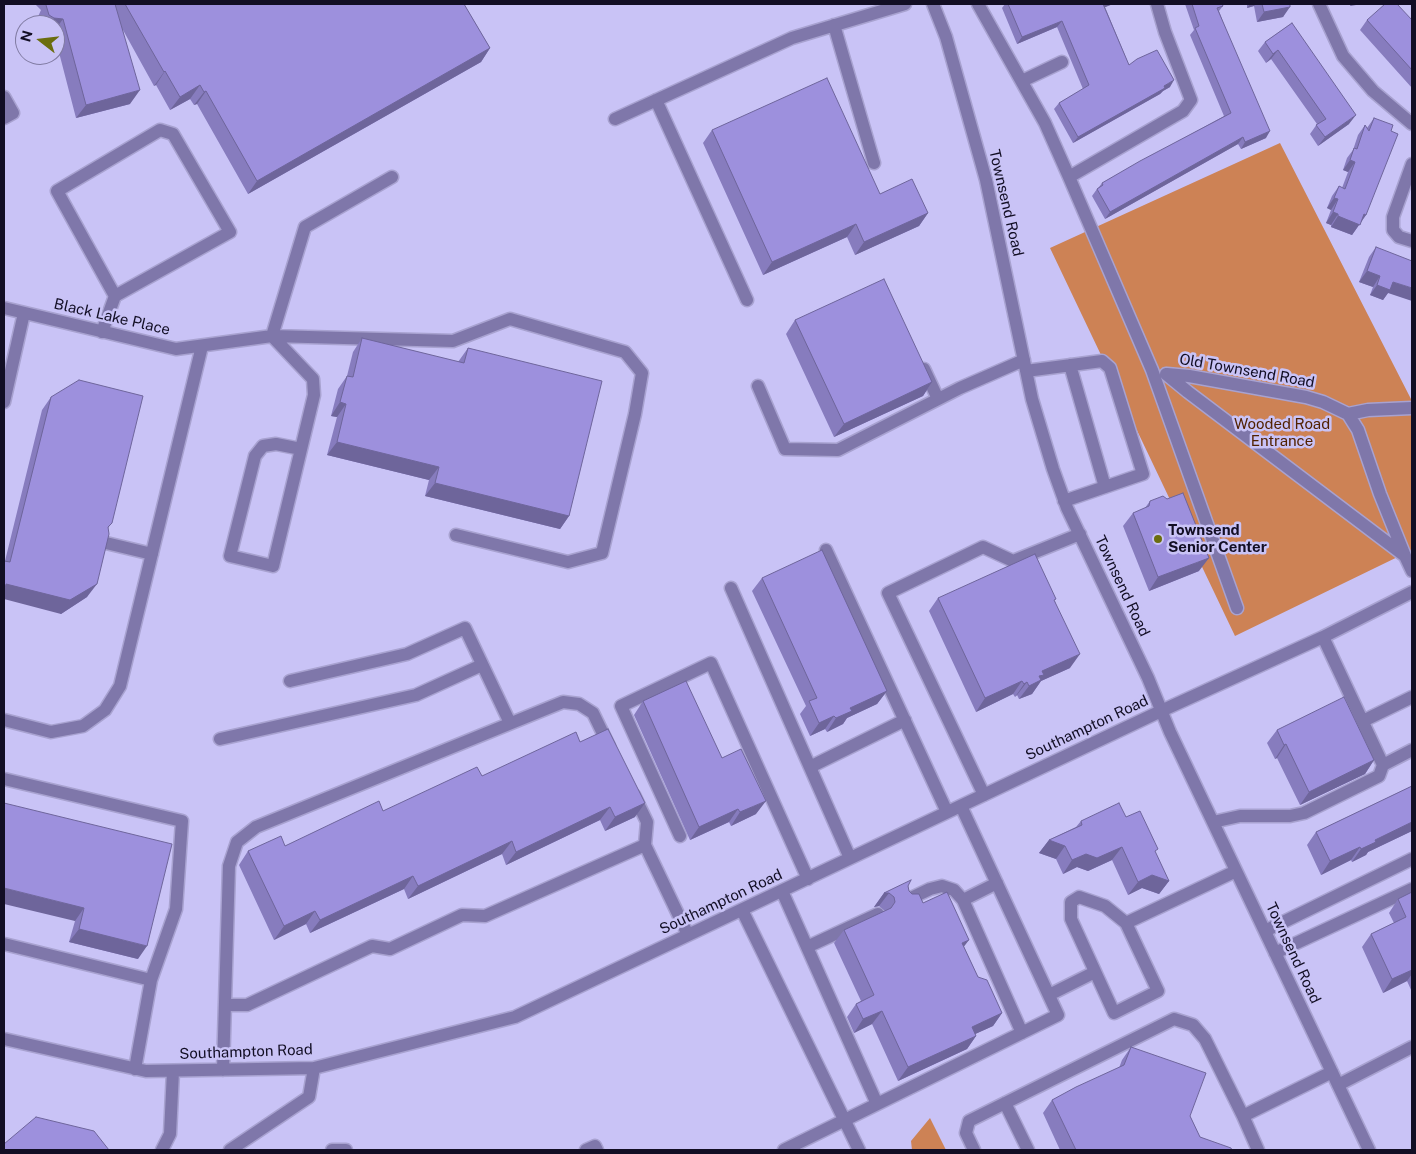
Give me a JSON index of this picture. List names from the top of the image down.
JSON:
{
  "streets": {
    "street": [
      "Townsend Road",
      "Black Lake Place",
      "Old Townsend Road",
      "Southampton Road"
    ]
  },
  "crossings": [
    ["Townsend Road", "Southampton Road"]
  ],
  "parks": ["Wooded Road Entrance"],
  "places": ["Townsend Senior Center"],
  "north": "left"
}
